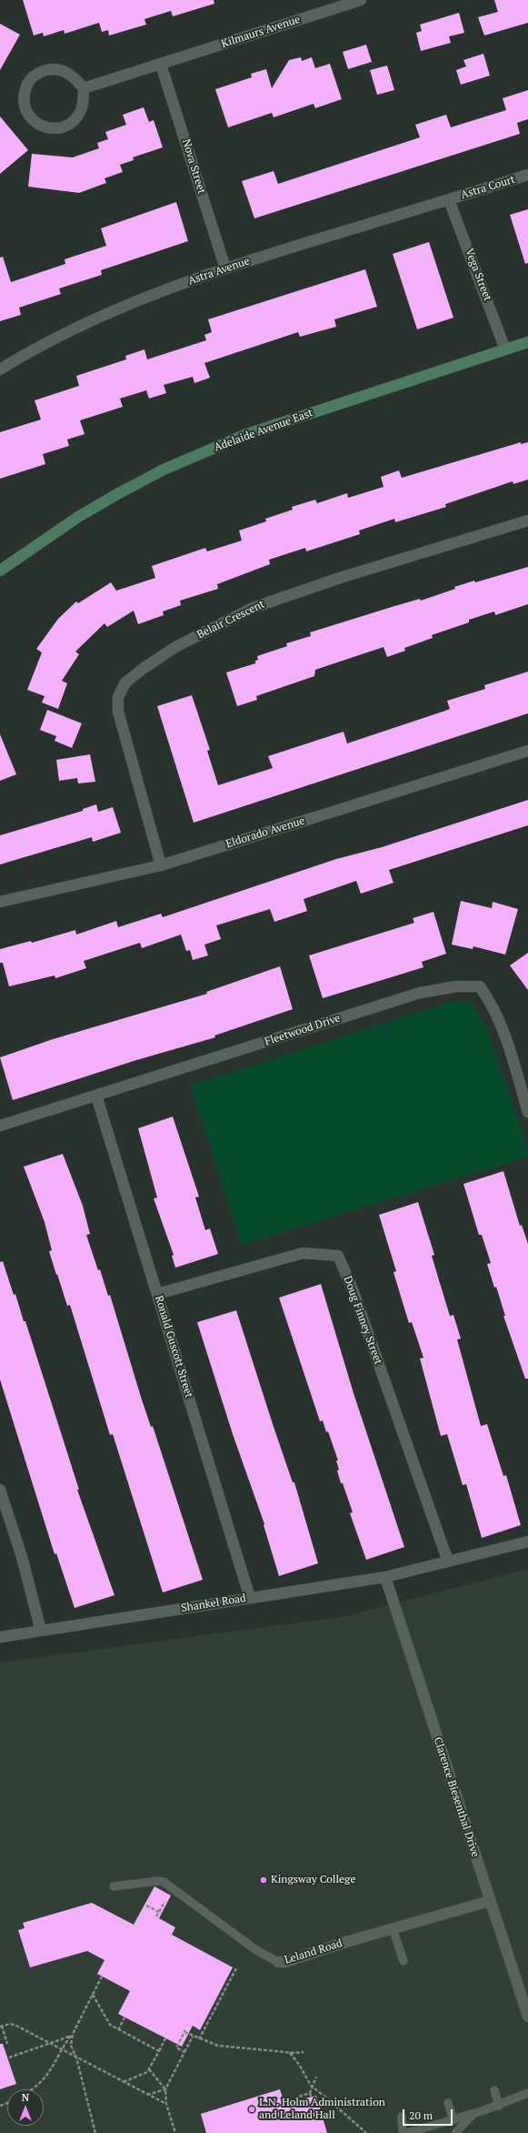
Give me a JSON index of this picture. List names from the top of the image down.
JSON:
{
  "streets": {
    "main road": ["Adelaide Avenue East"],
    "street": [
      "Kilmaurs Avenue",
      "Nova Street",
      "Astra Court",
      "Astra Avenue",
      "Vega Street",
      "Belair Crescent",
      "Eldorado Avenue",
      "Fleetwood Drive",
      "Doug Finney Street",
      "Ronald Guscott Street",
      "Shankel Road",
      "Clarence Biesenthal Drive",
      "Leland Road"
    ]
  },
  "crossings": [
    ["Kilmaurs Avenue", "Nova Street"],
    ["Nova Street", "Astra Avenue"],
    ["Astra Court", "Astra Avenue"],
    ["Astra Court", "Vega Street"],
    ["Astra Avenue", "Vega Street"],
    ["Vega Street", "Adelaide Avenue East"],
    ["Belair Crescent", "Eldorado Avenue"],
    ["Fleetwood Drive", "Ronald Guscott Street"],
    ["Doug Finney Street", "Ronald Guscott Street"],
    ["Doug Finney Street", "Shankel Road"],
    ["Ronald Guscott Street", "Shankel Road"],
    ["Shankel Road", "Clarence Biesenthal Drive"],
    ["Clarence Biesenthal Drive", "Leland Road"]
  ],
  "places": ["Kingsway College", "L.N. Holm Administration and Leland Hall"],
  "scale_bar": "20 m",
  "north": "top"
}
